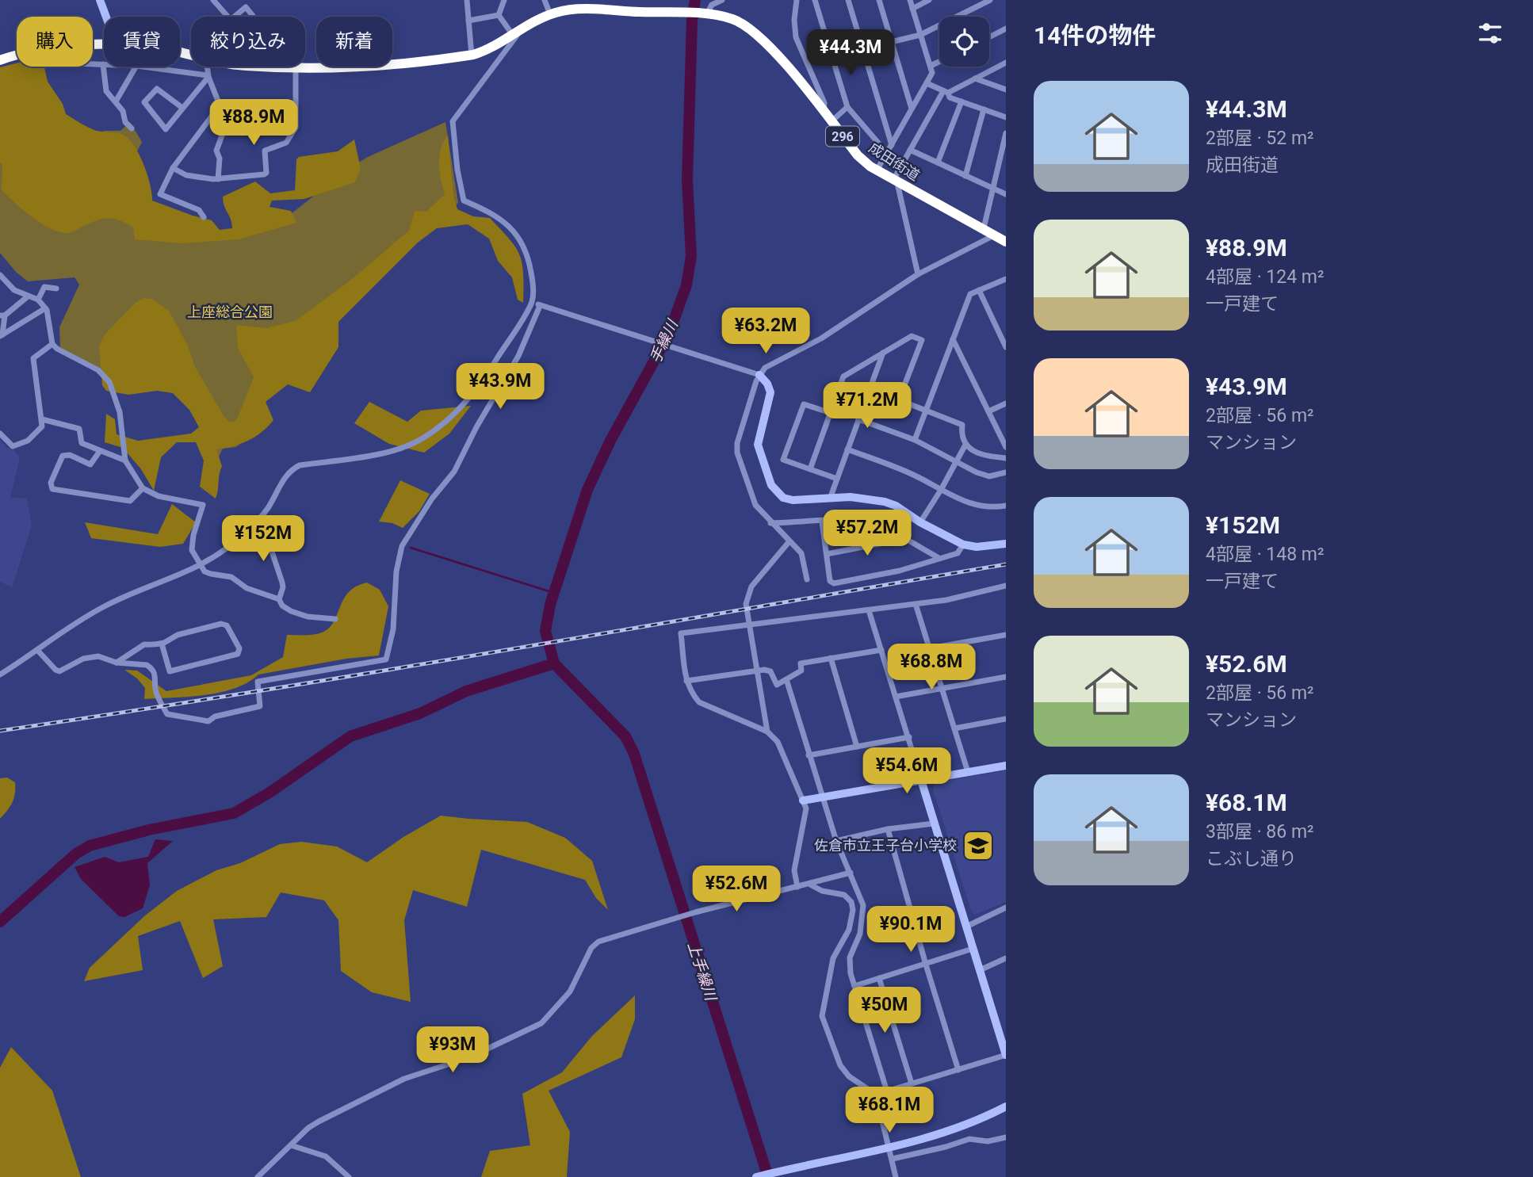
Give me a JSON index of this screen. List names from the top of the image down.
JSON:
{
  "streets": {
    "highway": ["296", "成田街道"]
  },
  "water": ["手繰川", "上手繰川"],
  "parks": ["上座総合公園"],
  "places": {
    "school or university": ["佐倉市立王子台小学校"]
  },
  "page": {
    "heading": "14件の物件",
    "chip": [
      "購入",
      "賃貸",
      "絞り込み",
      "新着"
    ],
    "price": [
      "¥44.3M",
      "¥88.9M",
      "¥63.2M",
      "¥43.9M",
      "¥71.2M",
      "¥57.2M",
      "¥152M",
      "¥68.8M",
      "¥54.6M",
      "¥52.6M",
      "¥90.1M",
      "¥50M",
      "¥93M",
      "¥68.1M"
    ],
    "list": [
      {
        "name": "¥44.3M",
        "note": "2部屋 · 52 m² · 成田街道"
      },
      {
        "name": "¥88.9M",
        "note": "4部屋 · 124 m² · 一戸建て"
      },
      {
        "name": "¥43.9M",
        "note": "2部屋 · 56 m² · マンション"
      },
      {
        "name": "¥152M",
        "note": "4部屋 · 148 m² · 一戸建て"
      },
      {
        "name": "¥52.6M",
        "note": "2部屋 · 56 m² · マンション"
      },
      {
        "name": "¥68.1M",
        "note": "3部屋 · 86 m² · こぶし通り"
      }
    ]
  }
}
